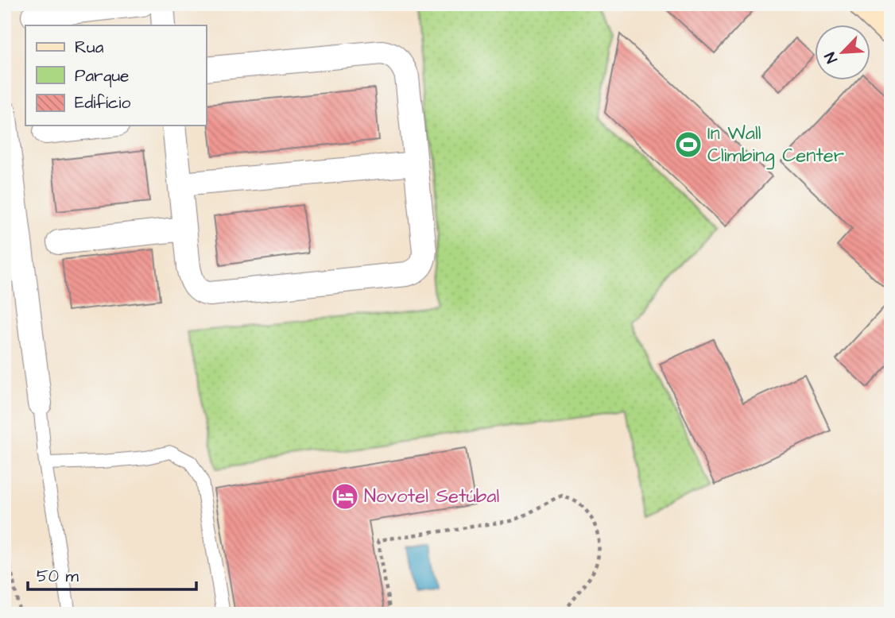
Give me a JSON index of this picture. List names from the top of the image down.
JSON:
{
  "places": {
    "sports": ["In Wall Climbing Center"],
    "hotel": ["Novotel Setúbal"]
  },
  "legend": ["Rua", "Parque", "Edifício"],
  "scale_bar": "50 m",
  "north": "bottom left"
}
